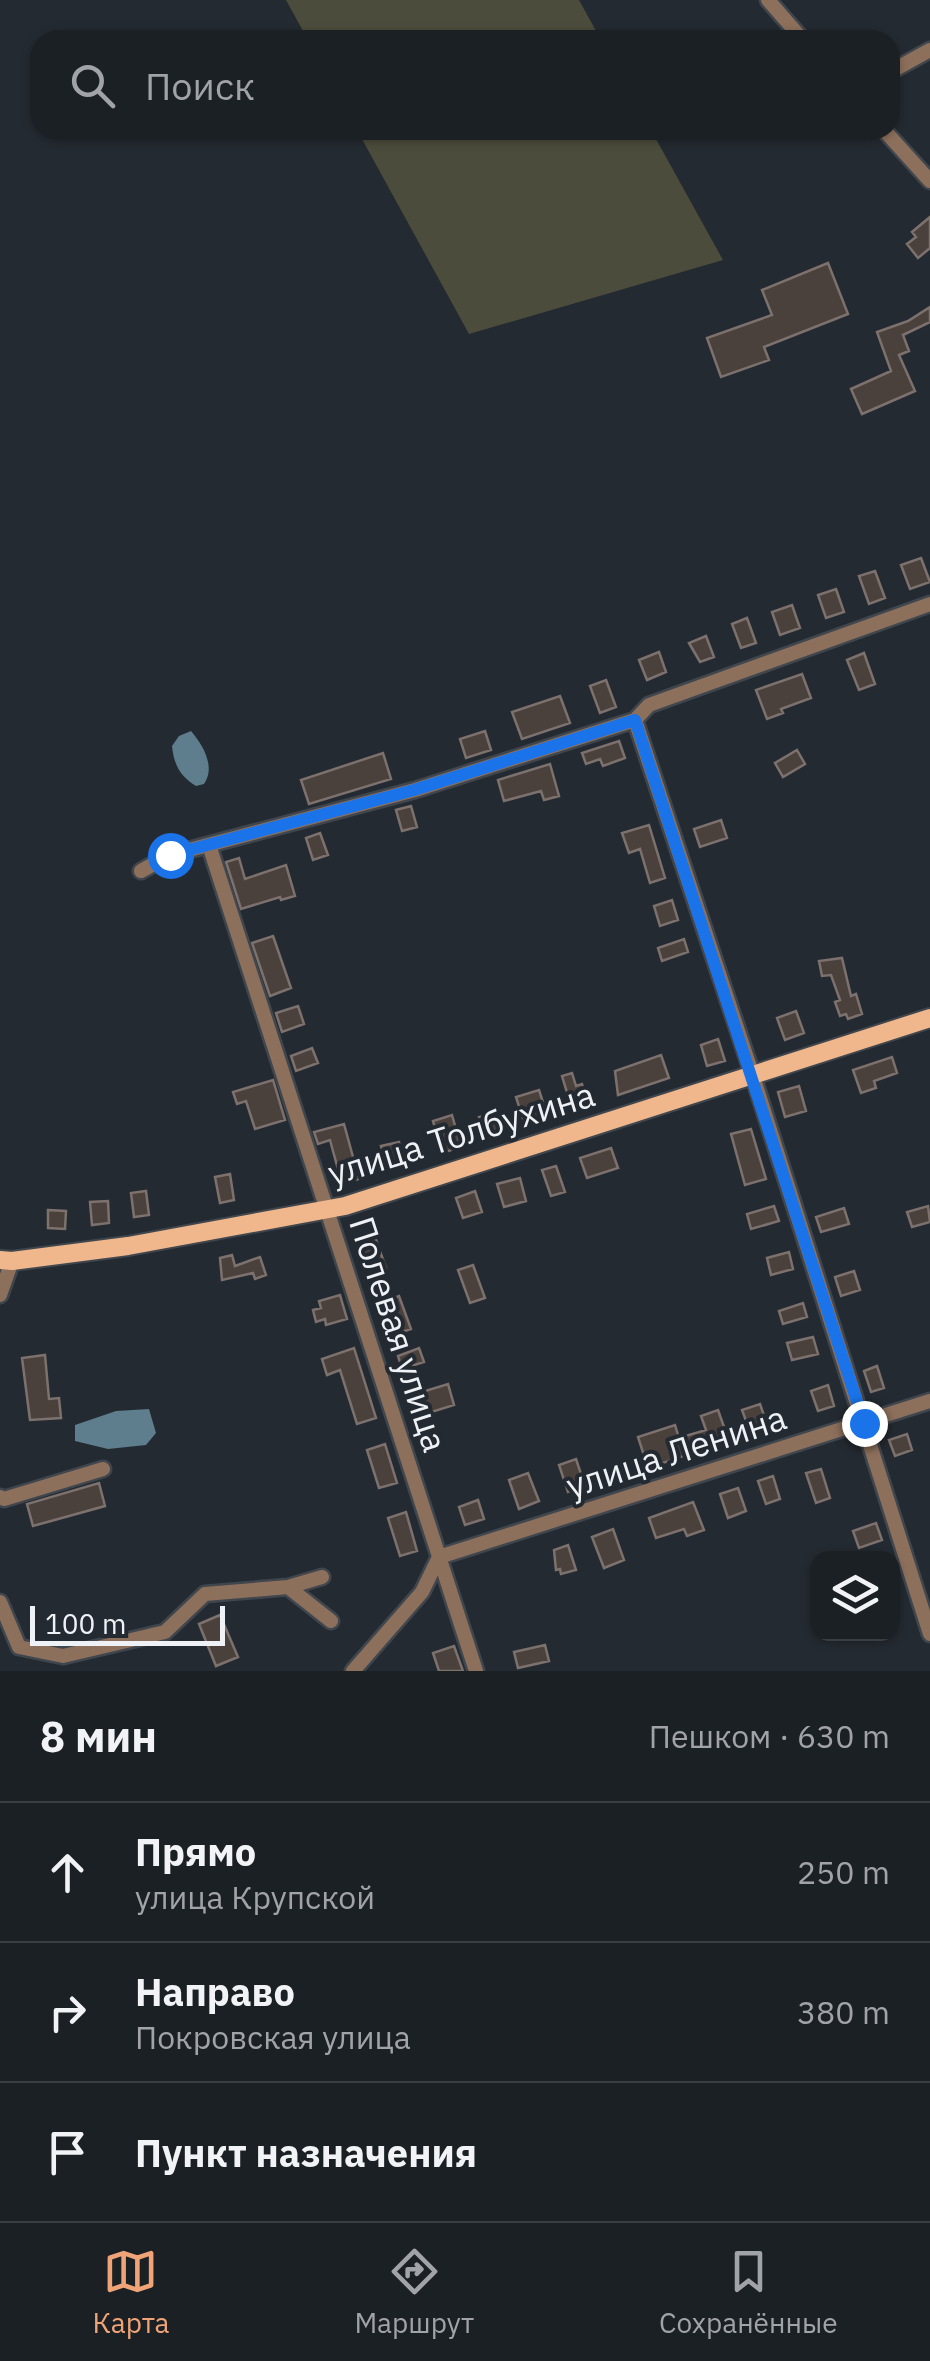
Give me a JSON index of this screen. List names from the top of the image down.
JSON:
{
  "streets": {
    "main road": ["улица Толбухина"],
    "street": ["Полевая улица", "улица Ленина"]
  },
  "crossings": [
    ["улица Толбухина", "Полевая улица"],
    ["Полевая улица", "улица Ленина"]
  ],
  "scale_bar": "100 m",
  "page": {
    "search": "Поиск",
    "scale": "100 m",
    "heading": ["8 мин", "Пешком · 630 m"],
    "list": [
      ["Прямо", "улица Крупской", "250 m"],
      ["Направо", "Покровская улица", "380 m"],
      "Пункт назначения"
    ],
    "nav": ["Карта", "Маршрут", "Сохранённые"]
  }
}
